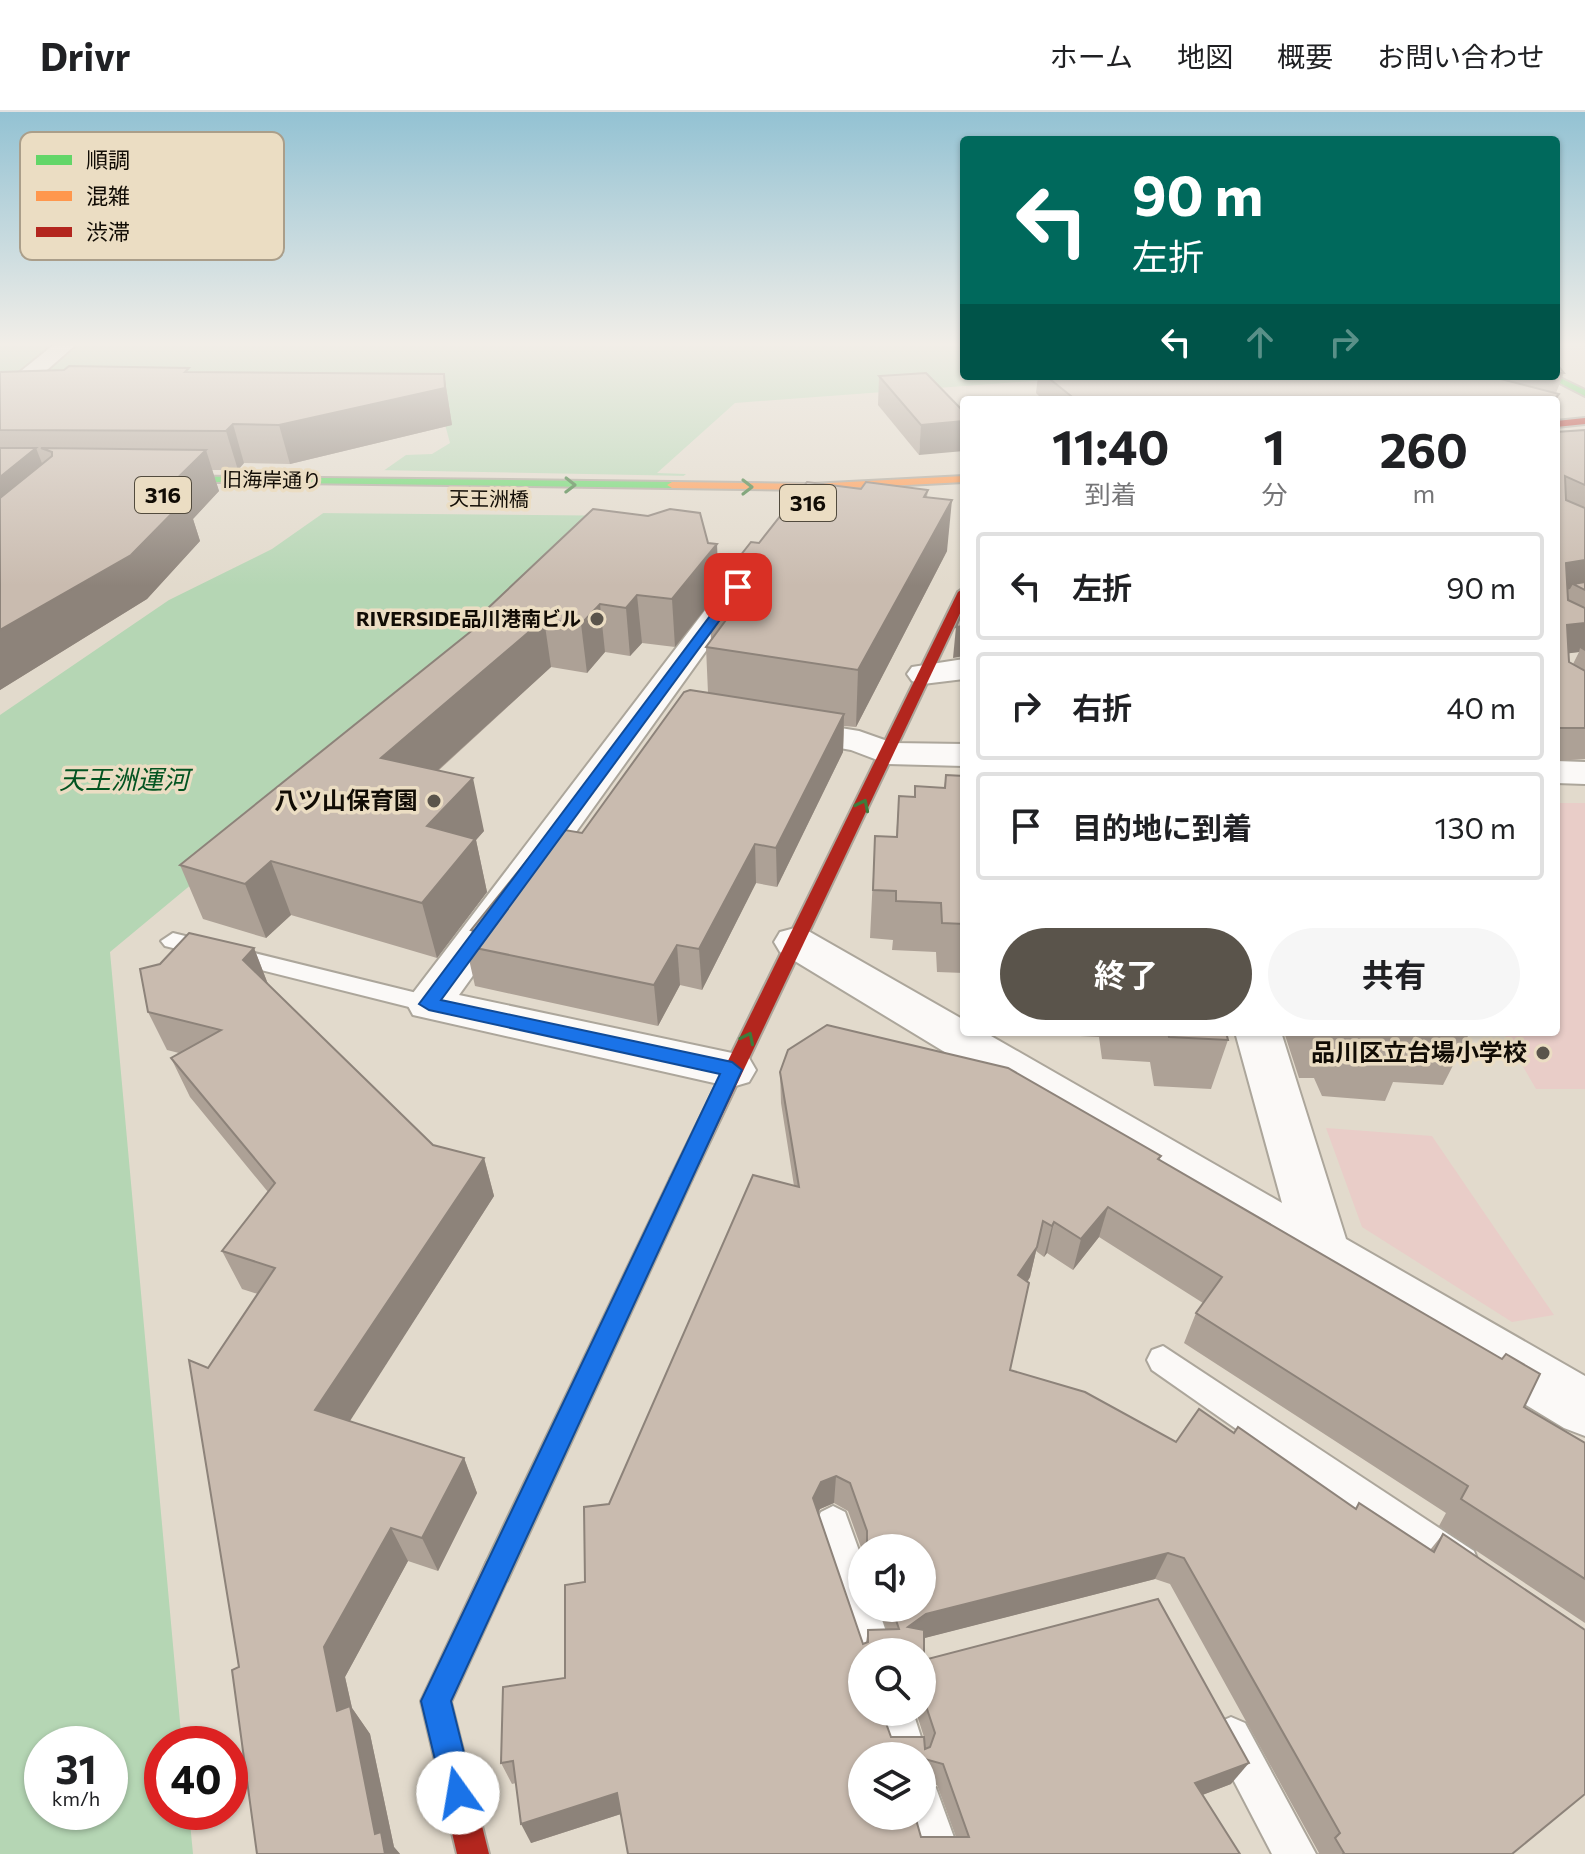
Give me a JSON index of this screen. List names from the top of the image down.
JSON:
{
  "streets": {
    "main road": ["旧海岸通り", "316", "天王洲橋"]
  },
  "crossings": [
    ["旧海岸通り", "天王洲橋"],
    ["316", "天王洲橋"]
  ],
  "water": ["天王洲運河"],
  "places": ["RIVERSIDE品川港南ビル", "八ツ山保育園", "品川区立台場小学校"],
  "legend": ["順調", "混雑", "渋滞"],
  "page": {
    "header": "Drivr",
    "nav": [
      "ホーム",
      "地図",
      "概要",
      "お問い合わせ"
    ],
    "turn": ["90 m", "左折"],
    "eta": [
      "11:40",
      "到着",
      "1",
      "分",
      "260",
      "m"
    ],
    "list": [
      {
        "name": "左折",
        "value": "90 m"
      },
      {
        "name": "右折",
        "value": "40 m"
      },
      {
        "name": "目的地に到着",
        "value": "130 m"
      }
    ],
    "buttons": ["終了", "共有"],
    "speed": "31 km/h",
    "limit": "40"
  }
}
